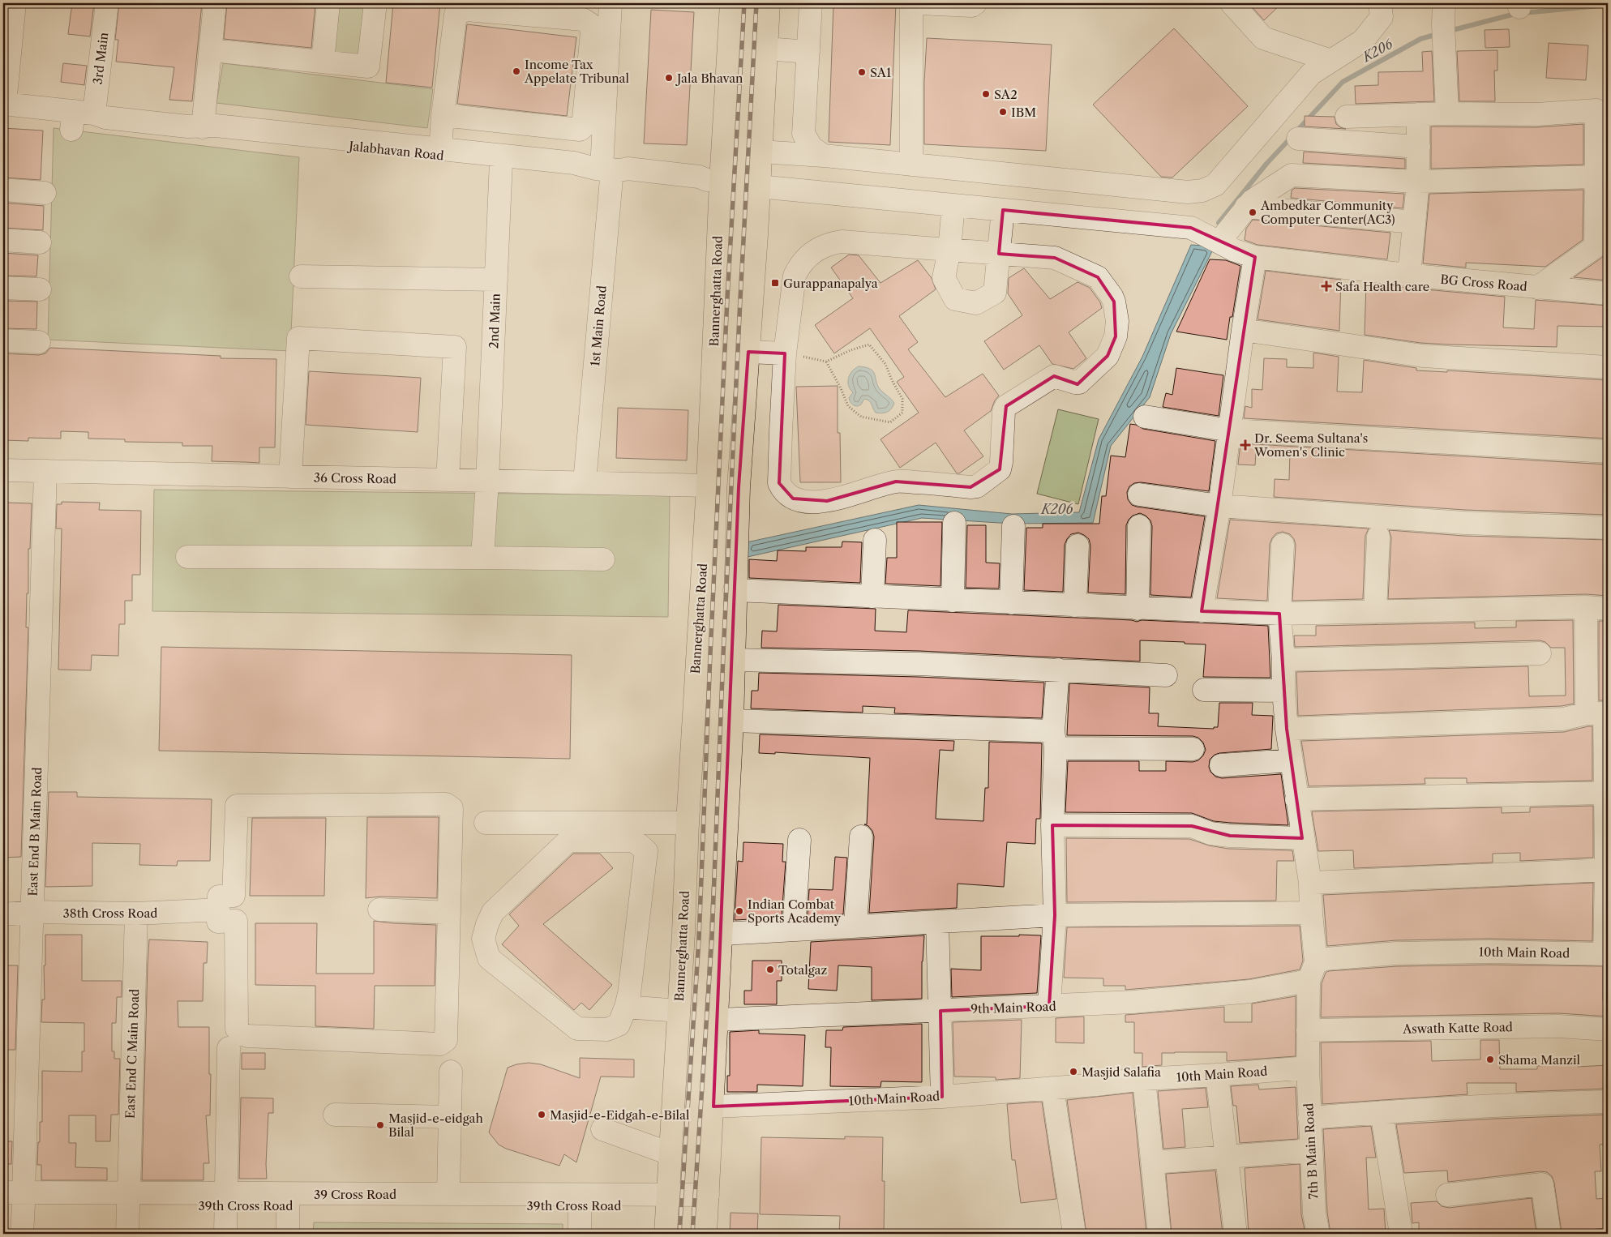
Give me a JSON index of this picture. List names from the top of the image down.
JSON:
{
  "streets": {
    "main road": ["Bannerghatta Road"],
    "street": [
      "3rd Main",
      "Jalabhavan Road",
      "BG Cross Road",
      "2nd Main",
      "1st Main Road",
      "36 Cross Road",
      "East End B Main Road",
      "38th Cross Road",
      "10th Main Road",
      "9th Main Road",
      "Aswath Katte Road",
      "East End C Main Road",
      "7th B Main Road",
      "39 Cross Road",
      "39th Cross Road"
    ]
  },
  "crossings": [
    ["3rd Main", "Jalabhavan Road"],
    ["Jalabhavan Road", "Bannerghatta Road"],
    ["Jalabhavan Road", "2nd Main"],
    ["Jalabhavan Road", "1st Main Road"],
    ["Bannerghatta Road", "36 Cross Road"],
    ["Bannerghatta Road", "39 Cross Road"],
    ["Bannerghatta Road", "39th Cross Road"],
    ["2nd Main", "36 Cross Road"],
    ["1st Main Road", "36 Cross Road"],
    ["36 Cross Road", "East End B Main Road"],
    ["East End B Main Road", "38th Cross Road"],
    ["38th Cross Road", "East End C Main Road"],
    ["10th Main Road", "9th Main Road"],
    ["10th Main Road", "7th B Main Road"],
    ["East End C Main Road", "39th Cross Road"],
    ["39 Cross Road", "39th Cross Road"]
  ],
  "water": ["K206"],
  "places": {
    "other": [
      "Income Tax Appelate Tribunal",
      "SA1",
      "Jala Bhavan",
      "SA2",
      "IBM",
      "Ambedkar Community Computer Center(AC3)",
      "Indian Combat Sports Academy",
      "Totalgaz",
      "Shama Manzil",
      "Masjid Salafia",
      "Masjid-e-Eidgah-e-Bilal",
      "Masjid-e-eidgah Bilal"
    ],
    "transit": ["Gurappanapalya"],
    "health": ["Safa Health care", "Dr. Seema Sultana's Women's Clinic"]
  }
}
